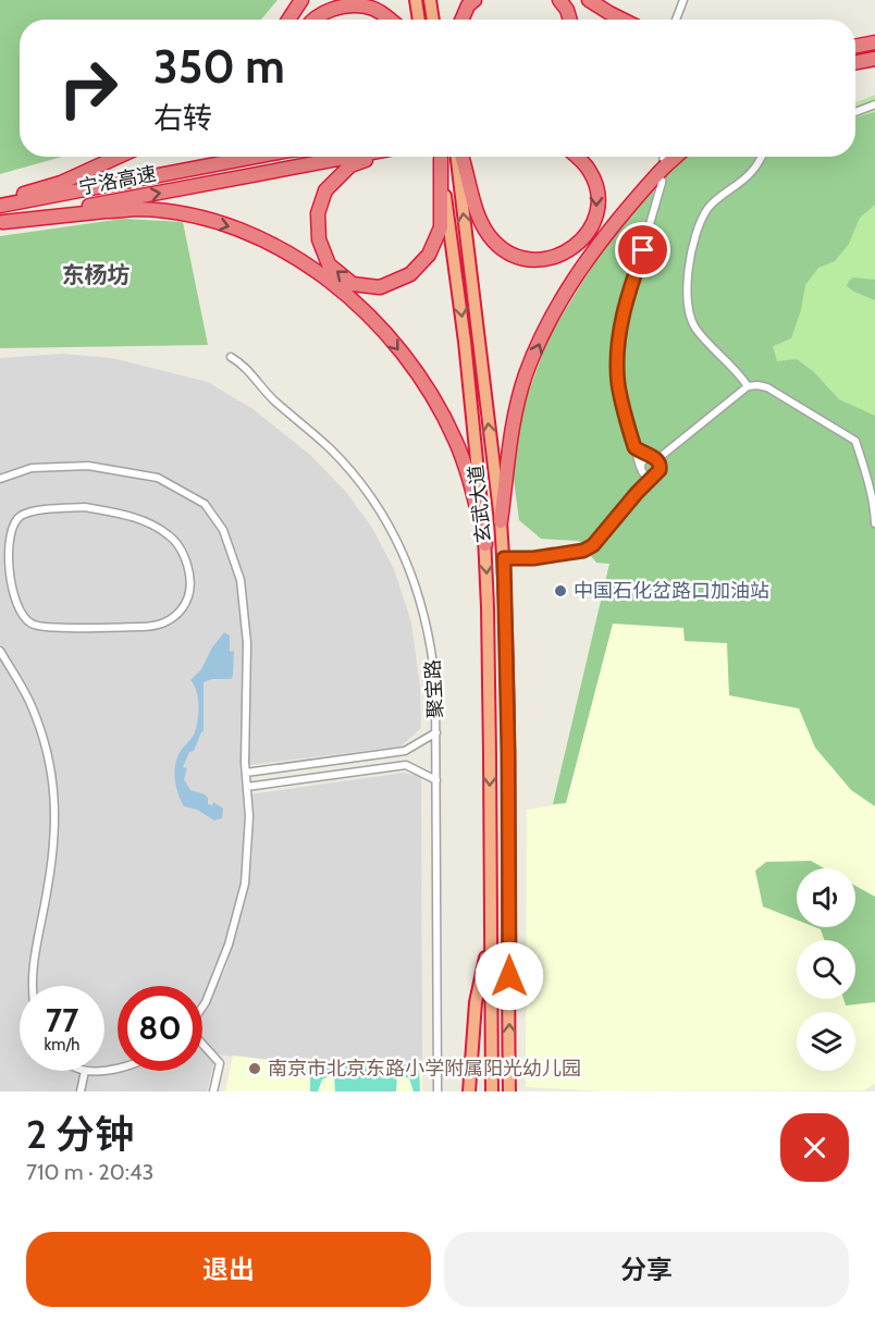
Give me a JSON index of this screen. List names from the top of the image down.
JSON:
{
  "streets": {
    "highway": ["宁洛高速", "玄武大道"],
    "street": ["聚宝路"]
  },
  "districts": ["东杨坊"],
  "places": ["中国石化岔路口加油站", "南京市北京东路小学附属阳光幼儿园"],
  "page": {
    "turn": ["350 m", "右转"],
    "speed": "77 km/h",
    "limit": "80",
    "heading": ["2 分钟", "710 m · 20:43"],
    "buttons": ["退出", "分享"]
  }
}
